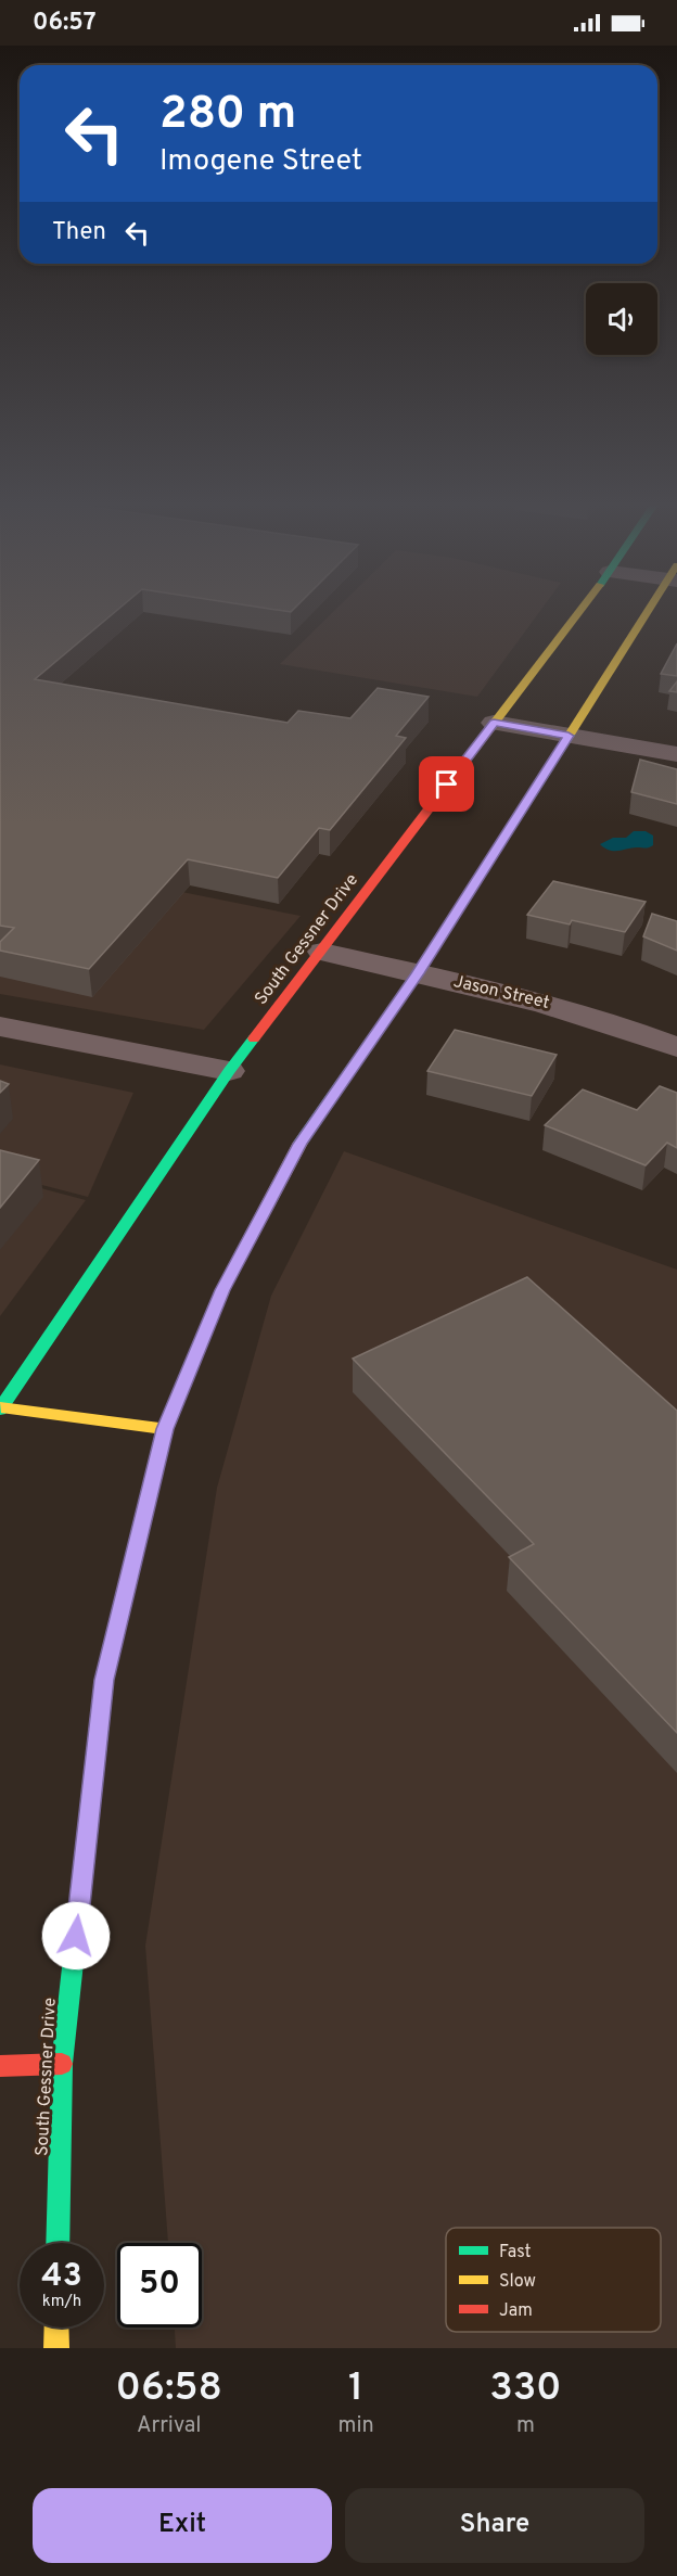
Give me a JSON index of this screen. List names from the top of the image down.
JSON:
{
  "streets": {
    "main road": ["South Gessner Drive"],
    "street": ["Jason Street"]
  },
  "crossings": [
    ["South Gessner Drive", "Jason Street"]
  ],
  "legend": ["Fast", "Slow", "Jam"],
  "page": {
    "status": "06:57",
    "turn": ["280 m", "Imogene Street"],
    "then": "Then",
    "speed": "43 km/h",
    "limit": "50",
    "eta": [
      "06:58",
      "Arrival",
      "1",
      "min",
      "330",
      "m"
    ],
    "buttons": ["Exit", "Share"]
  }
}
